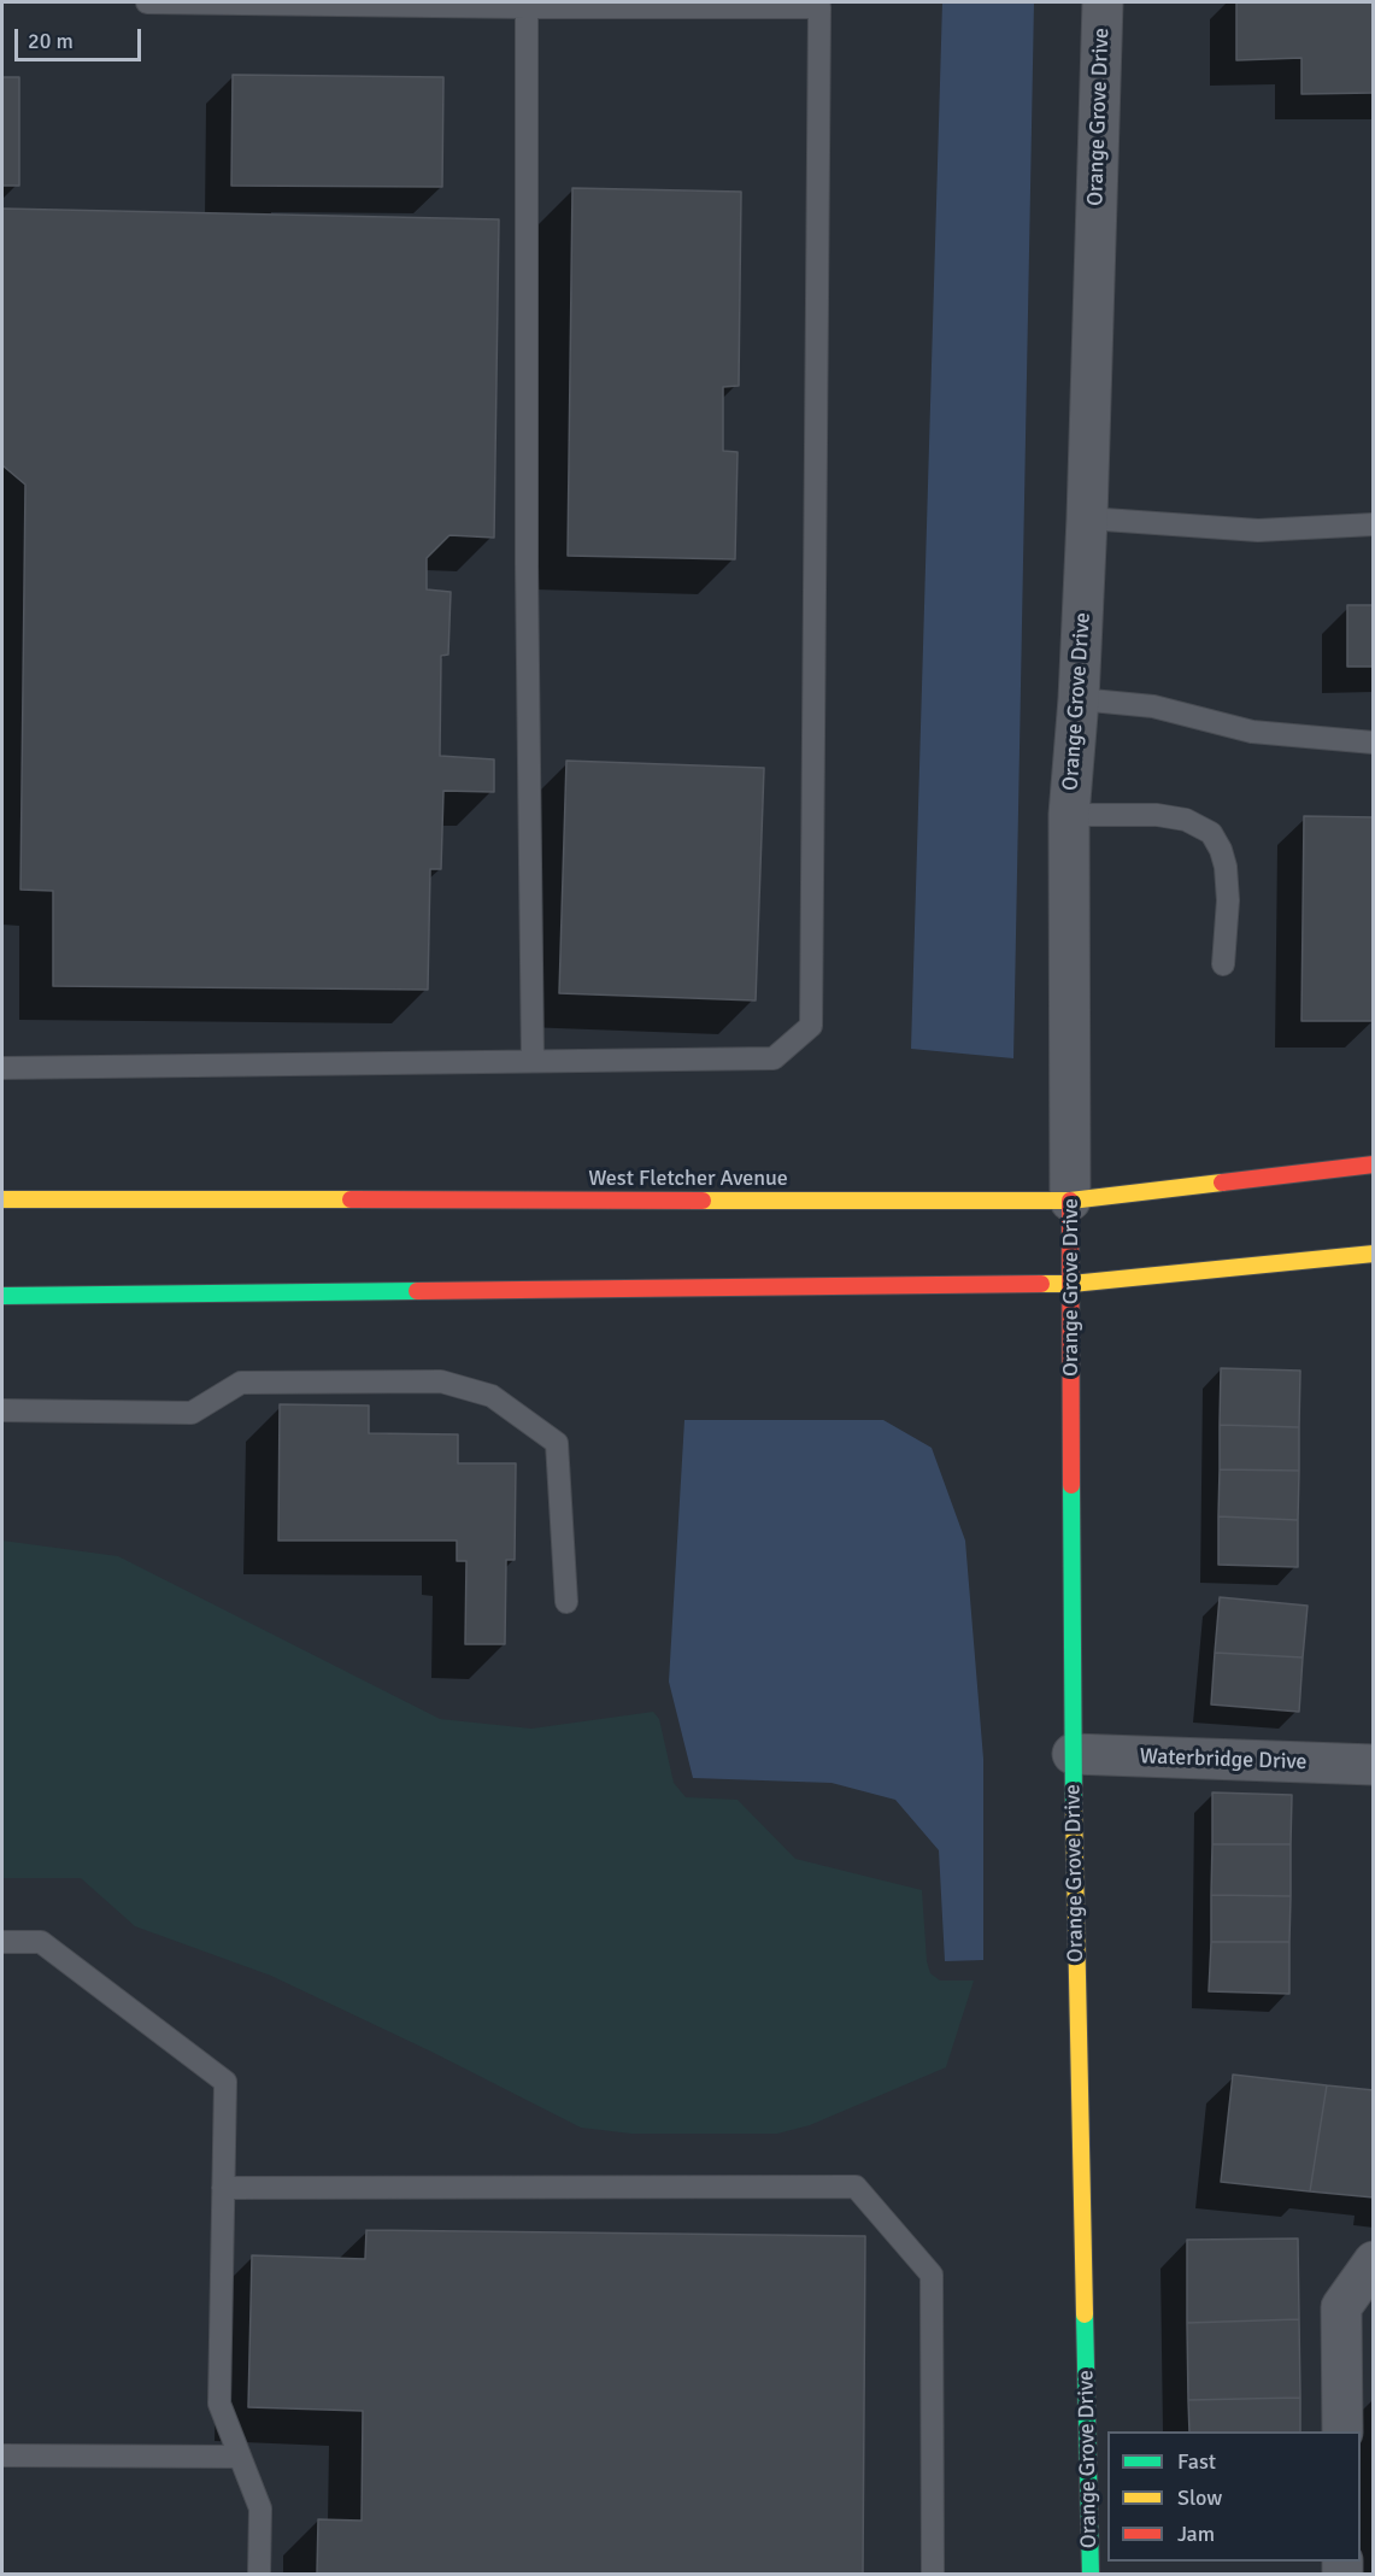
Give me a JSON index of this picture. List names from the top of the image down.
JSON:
{
  "streets": {
    "main road": ["Orange Grove Drive", "West Fletcher Avenue"],
    "street": ["Waterbridge Drive"]
  },
  "crossings": [
    ["Orange Grove Drive", "West Fletcher Avenue"],
    ["Orange Grove Drive", "Waterbridge Drive"]
  ],
  "legend": ["Fast", "Slow", "Jam"],
  "scale_bar": "20 m"
}
